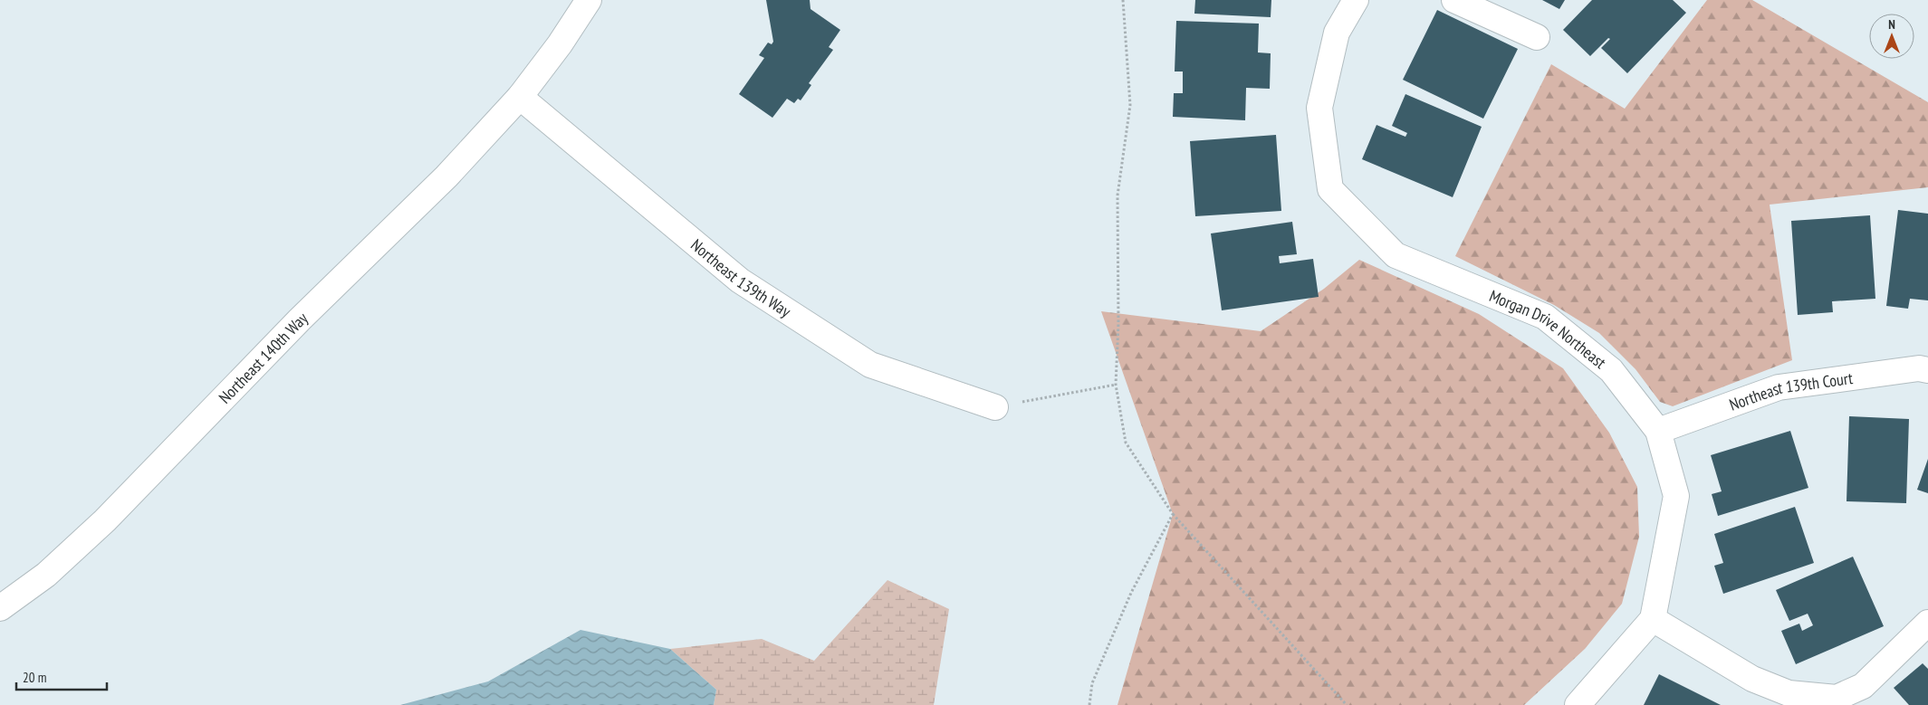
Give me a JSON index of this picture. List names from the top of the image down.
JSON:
{
  "streets": {
    "street": [
      "Northeast 139th Way",
      "Morgan Drive Northeast",
      "Northeast 140th Way",
      "Northeast 139th Court"
    ]
  },
  "crossings": [
    ["Northeast 139th Way", "Northeast 140th Way"],
    ["Morgan Drive Northeast", "Northeast 139th Court"]
  ],
  "scale_bar": "20 m",
  "north": "top"
}
